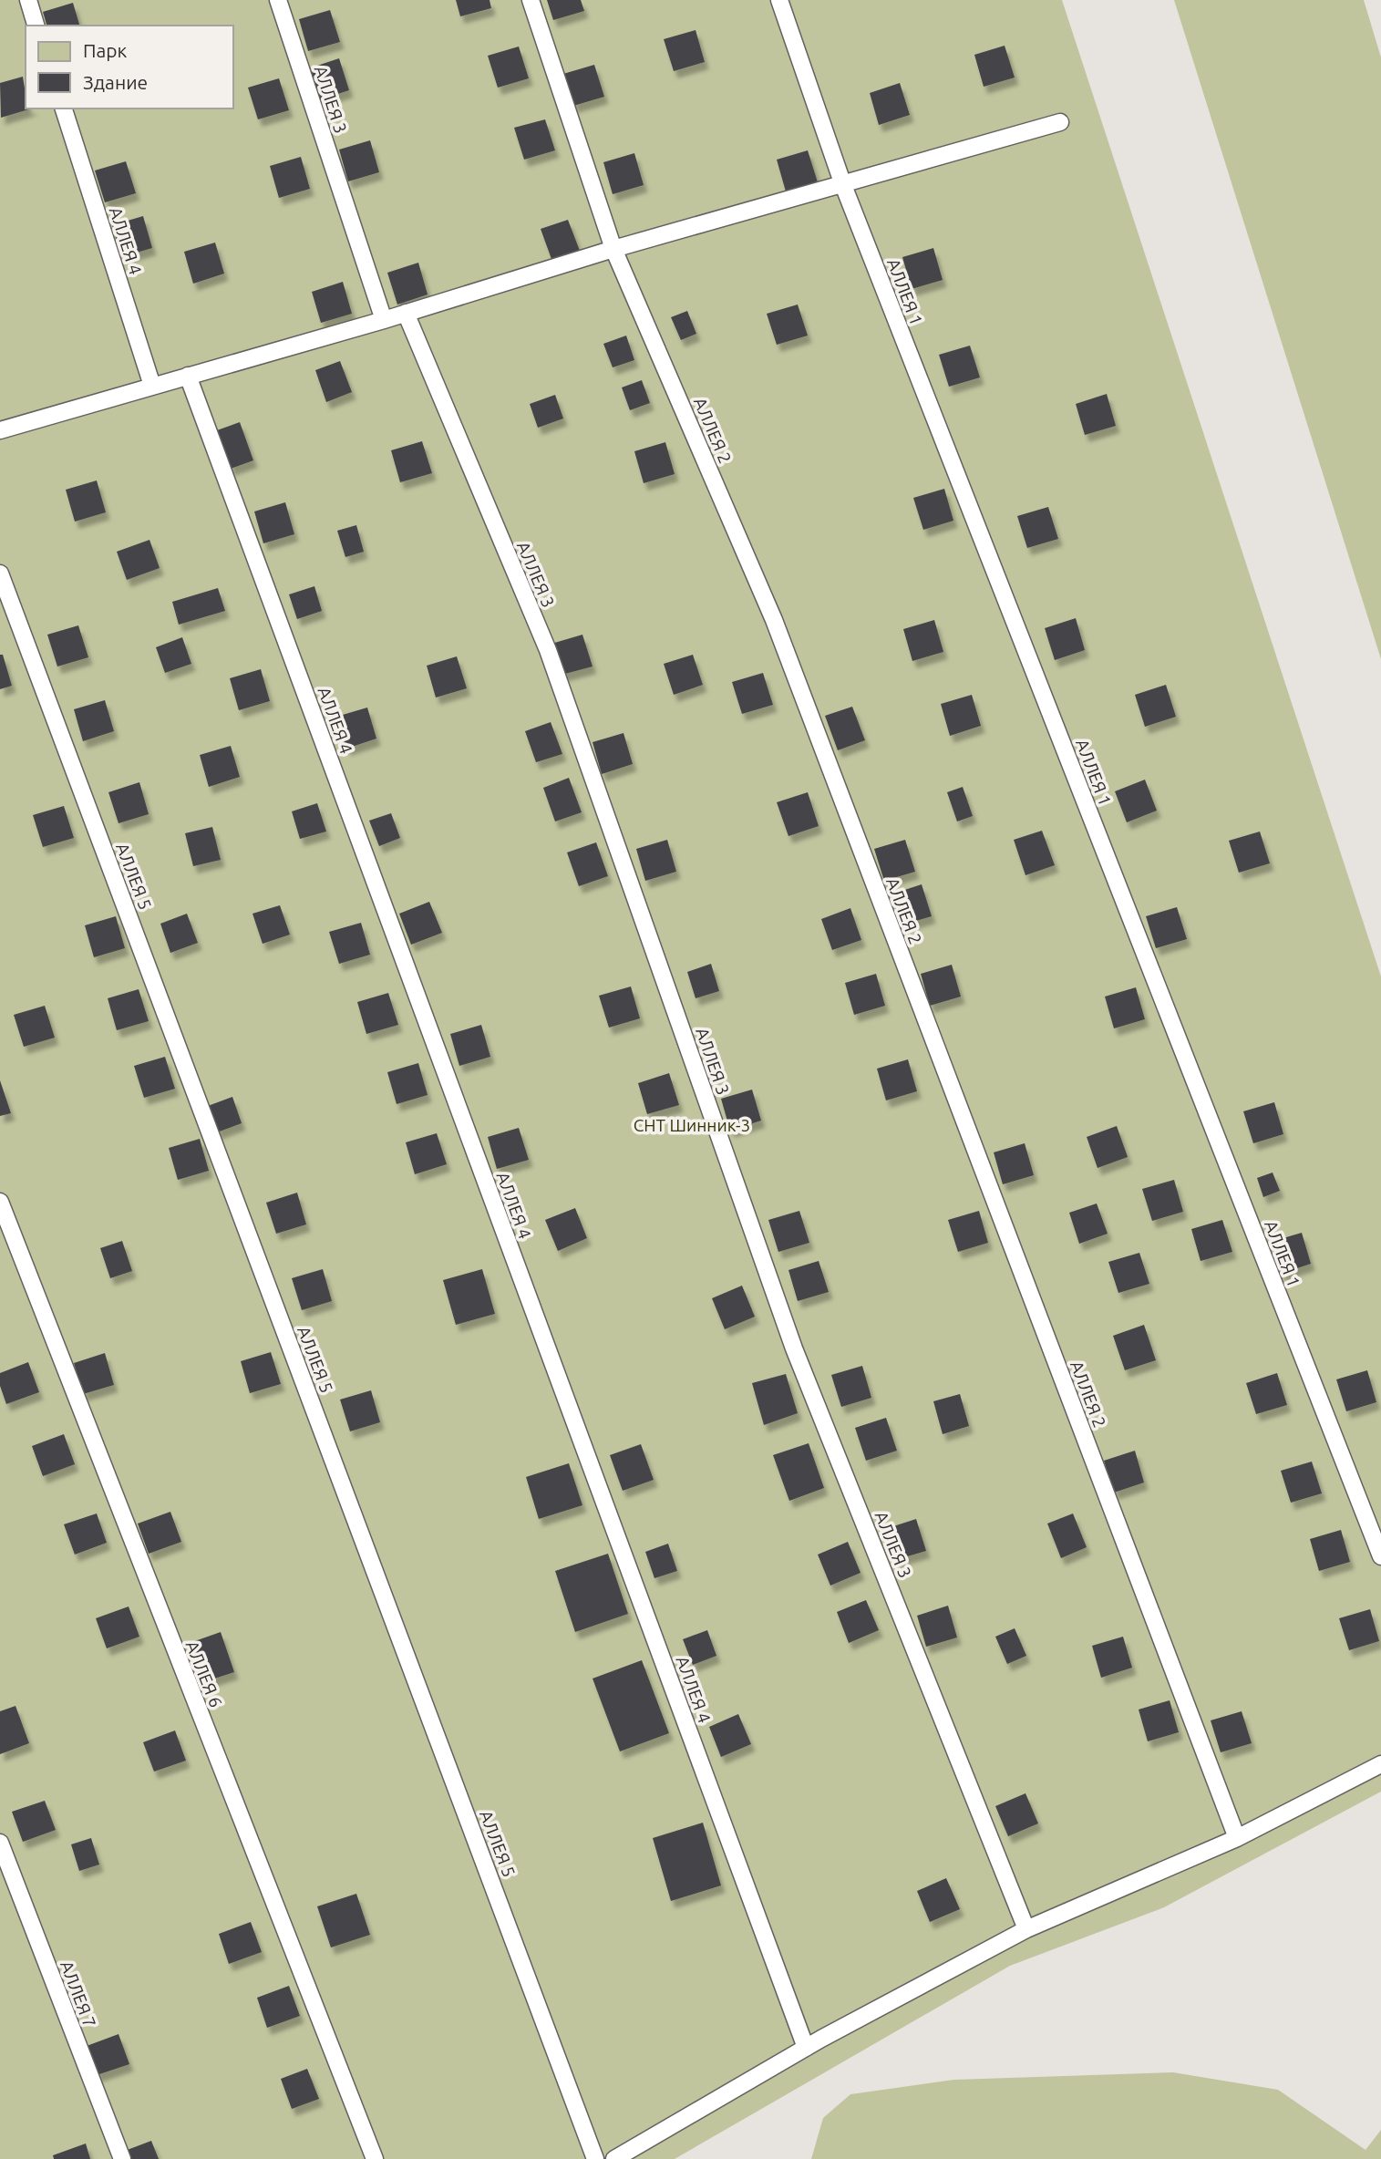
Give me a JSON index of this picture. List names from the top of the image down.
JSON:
{
  "streets": {
    "lane": [
      "АЛЛЕЯ 3",
      "АЛЛЕЯ 4",
      "АЛЛЕЯ 1",
      "АЛЛЕЯ 2",
      "АЛЛЕЯ 5",
      "АЛЛЕЯ 6",
      "АЛЛЕЯ 7"
    ]
  },
  "parks": ["СНТ Шинник-3"],
  "legend": ["Парк", "Здание"]
}
